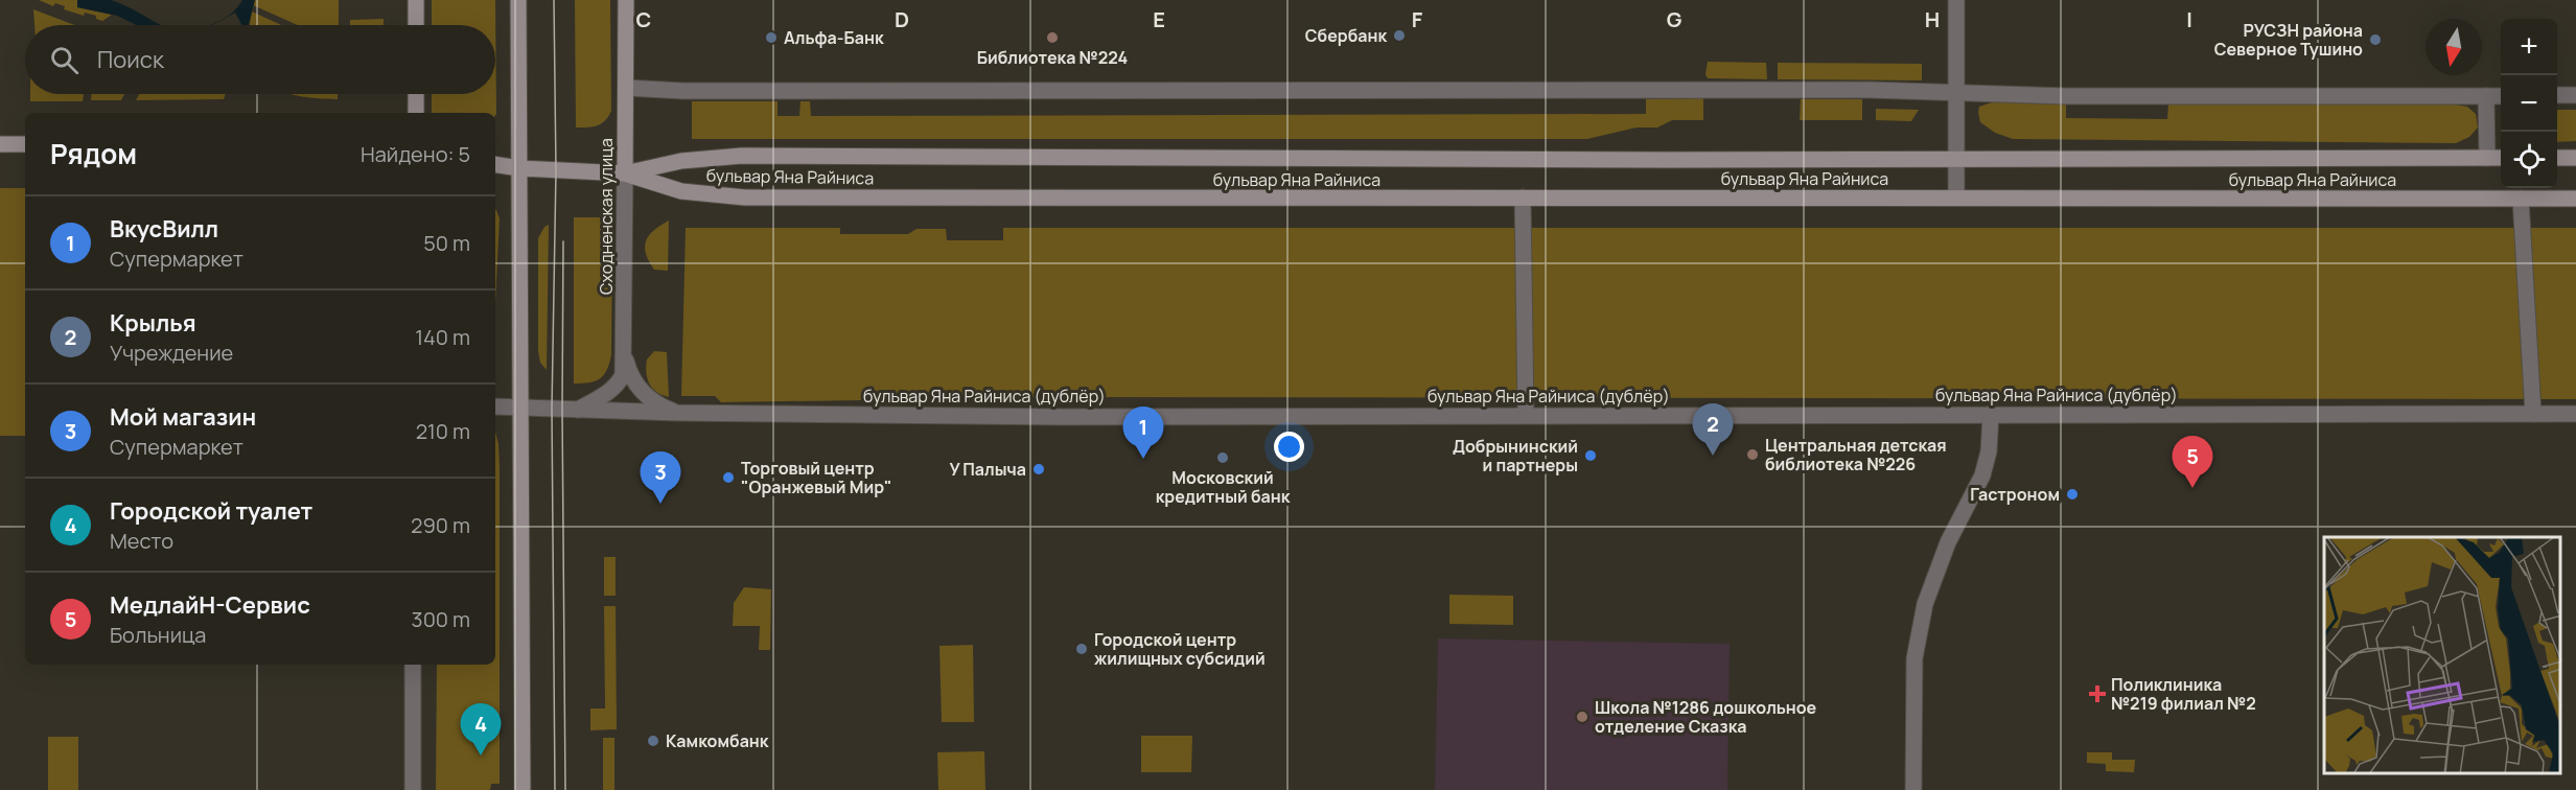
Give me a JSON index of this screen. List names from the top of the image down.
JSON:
{
  "streets": {
    "main road": ["бульвар Яна Райниса", "Сходненская улица"],
    "street": ["бульвар Яна Райниса (дублёр)"]
  },
  "crossings": [
    ["бульвар Яна Райниса", "Сходненская улица"],
    ["Сходненская улица", "бульвар Яна Райниса (дублёр)"]
  ],
  "places": {
    "other": [
      "Сбербанк",
      "Альфа-Банк",
      "Библиотека №224",
      "РУСЗН района Северное Тушино",
      "Центральная детская библиотека №226",
      "Добрынинский и партнеры",
      "Московский кредитный банк",
      "У Палыча",
      "Торговый центр \"Оранжевый Мир\"",
      "Гастроном",
      "Городской центр жилищных субсидий",
      "Школа №1286 дошкольное отделение Сказка",
      "Камкомбанк"
    ],
    "health": ["Поликлиника №219 филиал №2"]
  },
  "north": "bottom",
  "page": {
    "map_buttons": ["+", "−"],
    "search": "Поиск",
    "heading": ["Рядом", "Найдено: 5"],
    "list": [
      {
        "mark": "1",
        "name": "ВкусВилл",
        "note": "Супермаркет",
        "value": "50 m"
      },
      {
        "mark": "2",
        "name": "Крылья",
        "note": "Учреждение",
        "value": "140 m"
      },
      {
        "mark": "3",
        "name": "Мой магазин",
        "note": "Супермаркет",
        "value": "210 m"
      },
      {
        "mark": "4",
        "name": "Городской туалет",
        "note": "Место",
        "value": "290 m"
      },
      {
        "mark": "5",
        "name": "МедлайН-Сервис",
        "note": "Больница",
        "value": "300 m"
      }
    ],
    "pins": [
      "2",
      "1",
      "5",
      "3",
      "4"
    ]
  },
  "grid": {
    "columns": [
      "C",
      "D",
      "E",
      "F",
      "G",
      "H",
      "I"
    ]
  }
}
